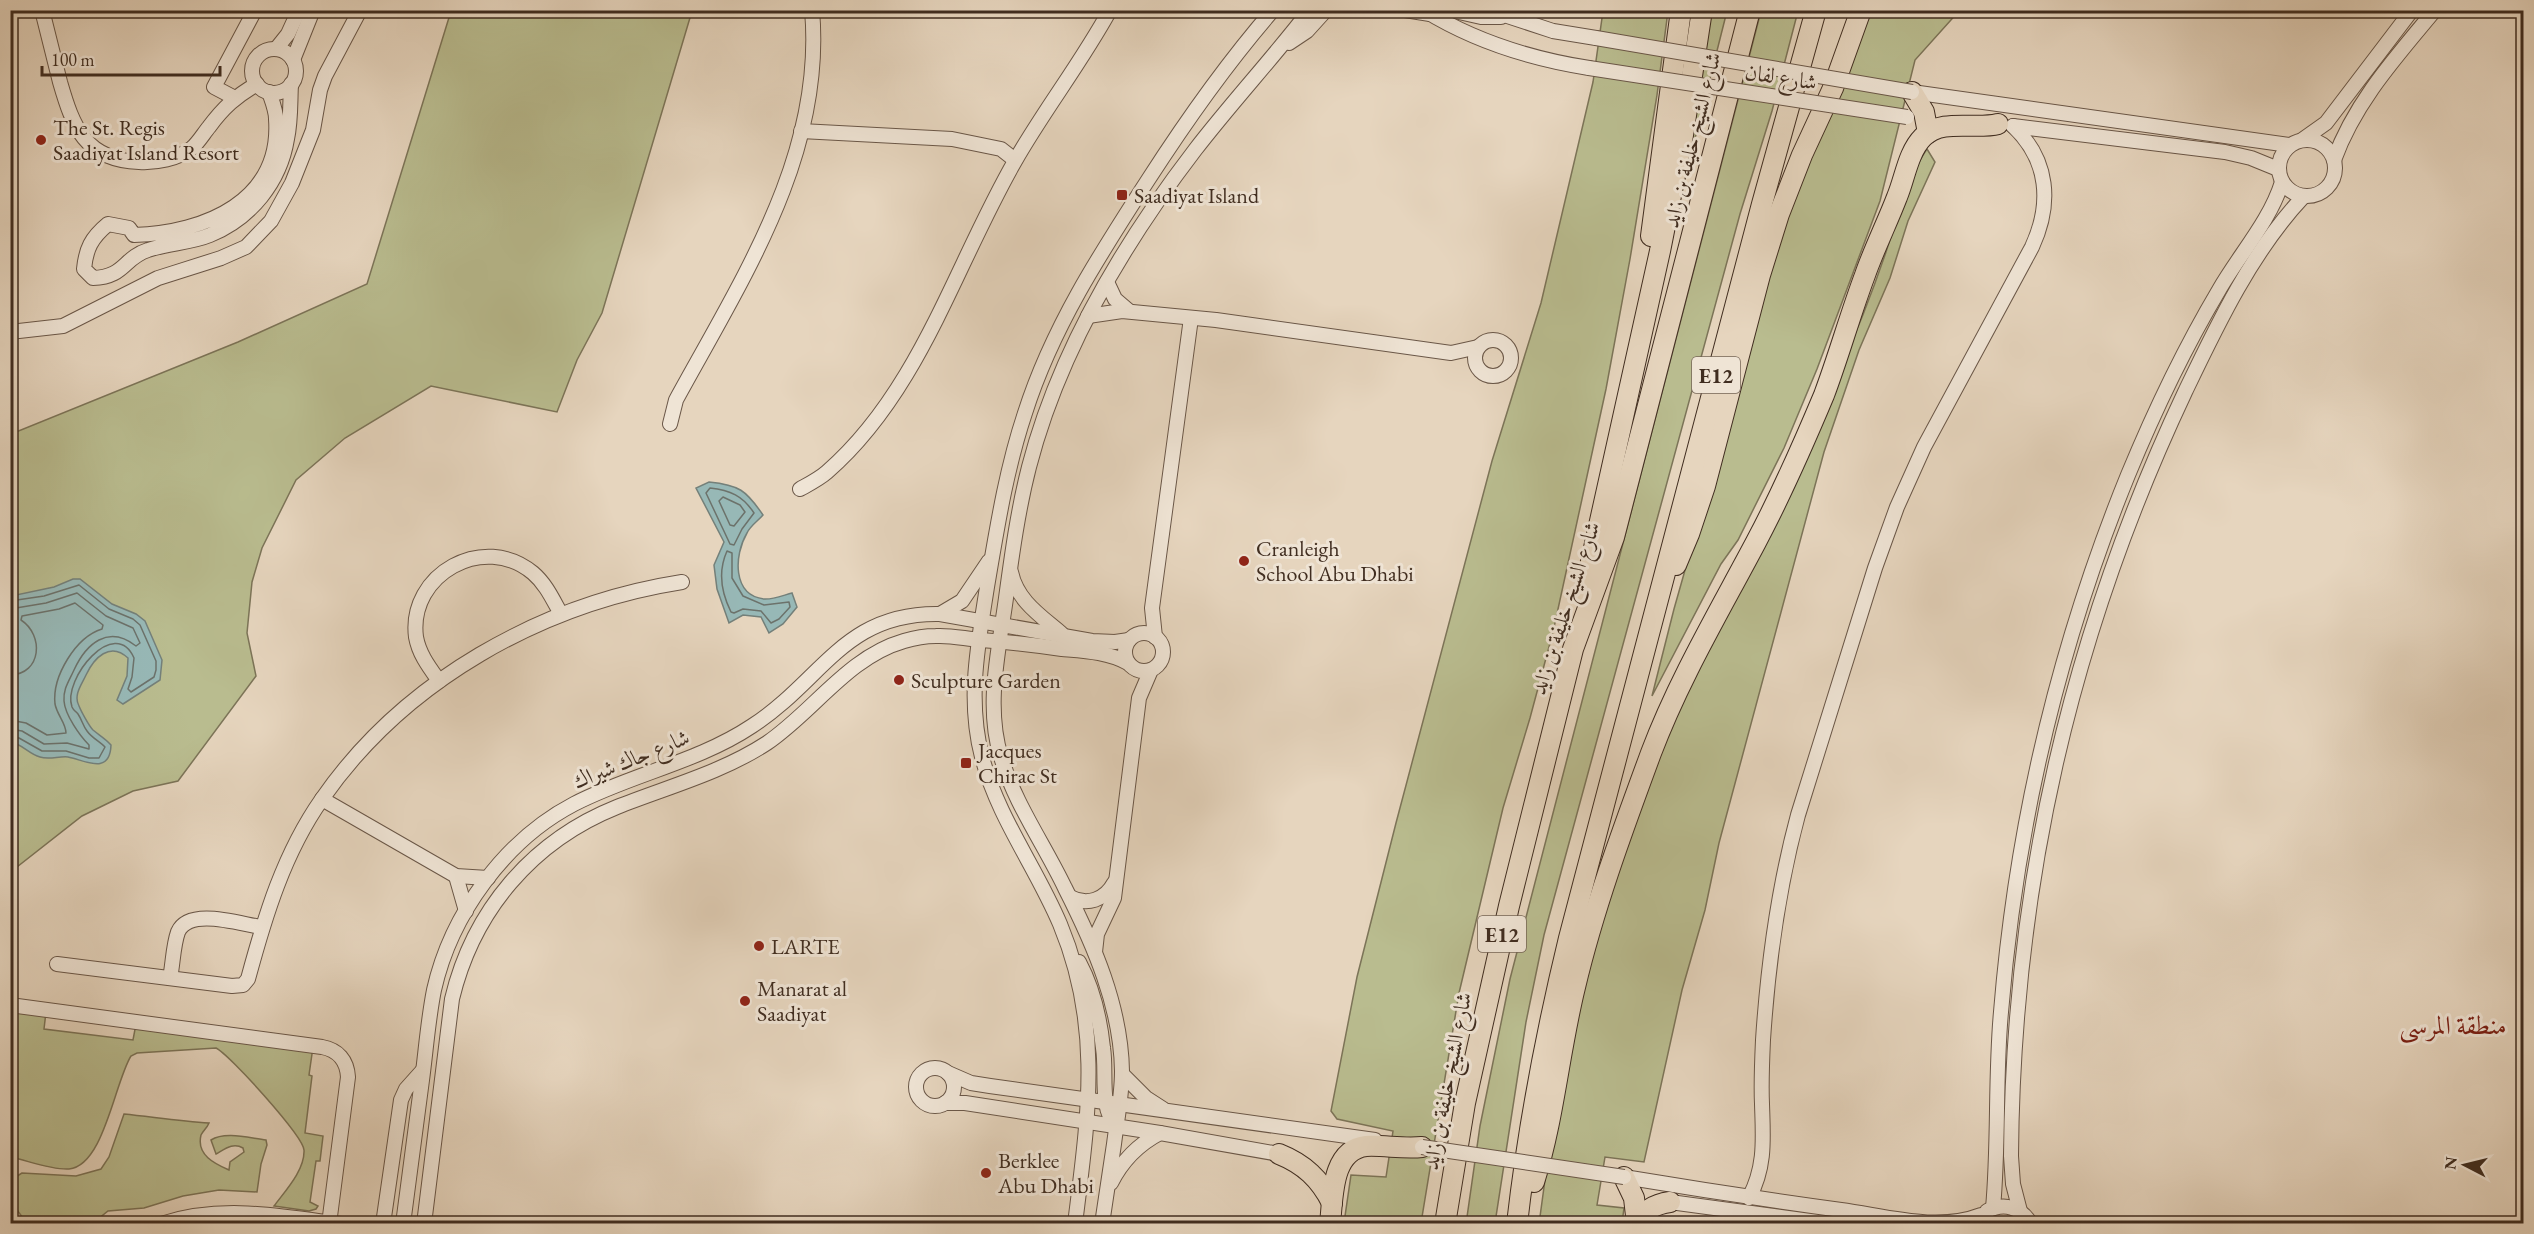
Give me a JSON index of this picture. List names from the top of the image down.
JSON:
{
  "streets": {
    "highway": ["شارع الشيخ خليفة بن زايد", "E12"],
    "street": ["شارع لفان", "شارع جاك شيراك"]
  },
  "districts": ["منطقة المرسى"],
  "places": {
    "other": [
      "The St. Regis Saadiyat Island Resort",
      "Cranleigh School Abu Dhabi",
      "Sculpture Garden",
      "LARTE",
      "Manarat al Saadiyat",
      "Berklee Abu Dhabi"
    ],
    "transit": ["Saadiyat Island", "Jacques Chirac St"]
  },
  "scale_bar": "100 m",
  "north": "left"
}
